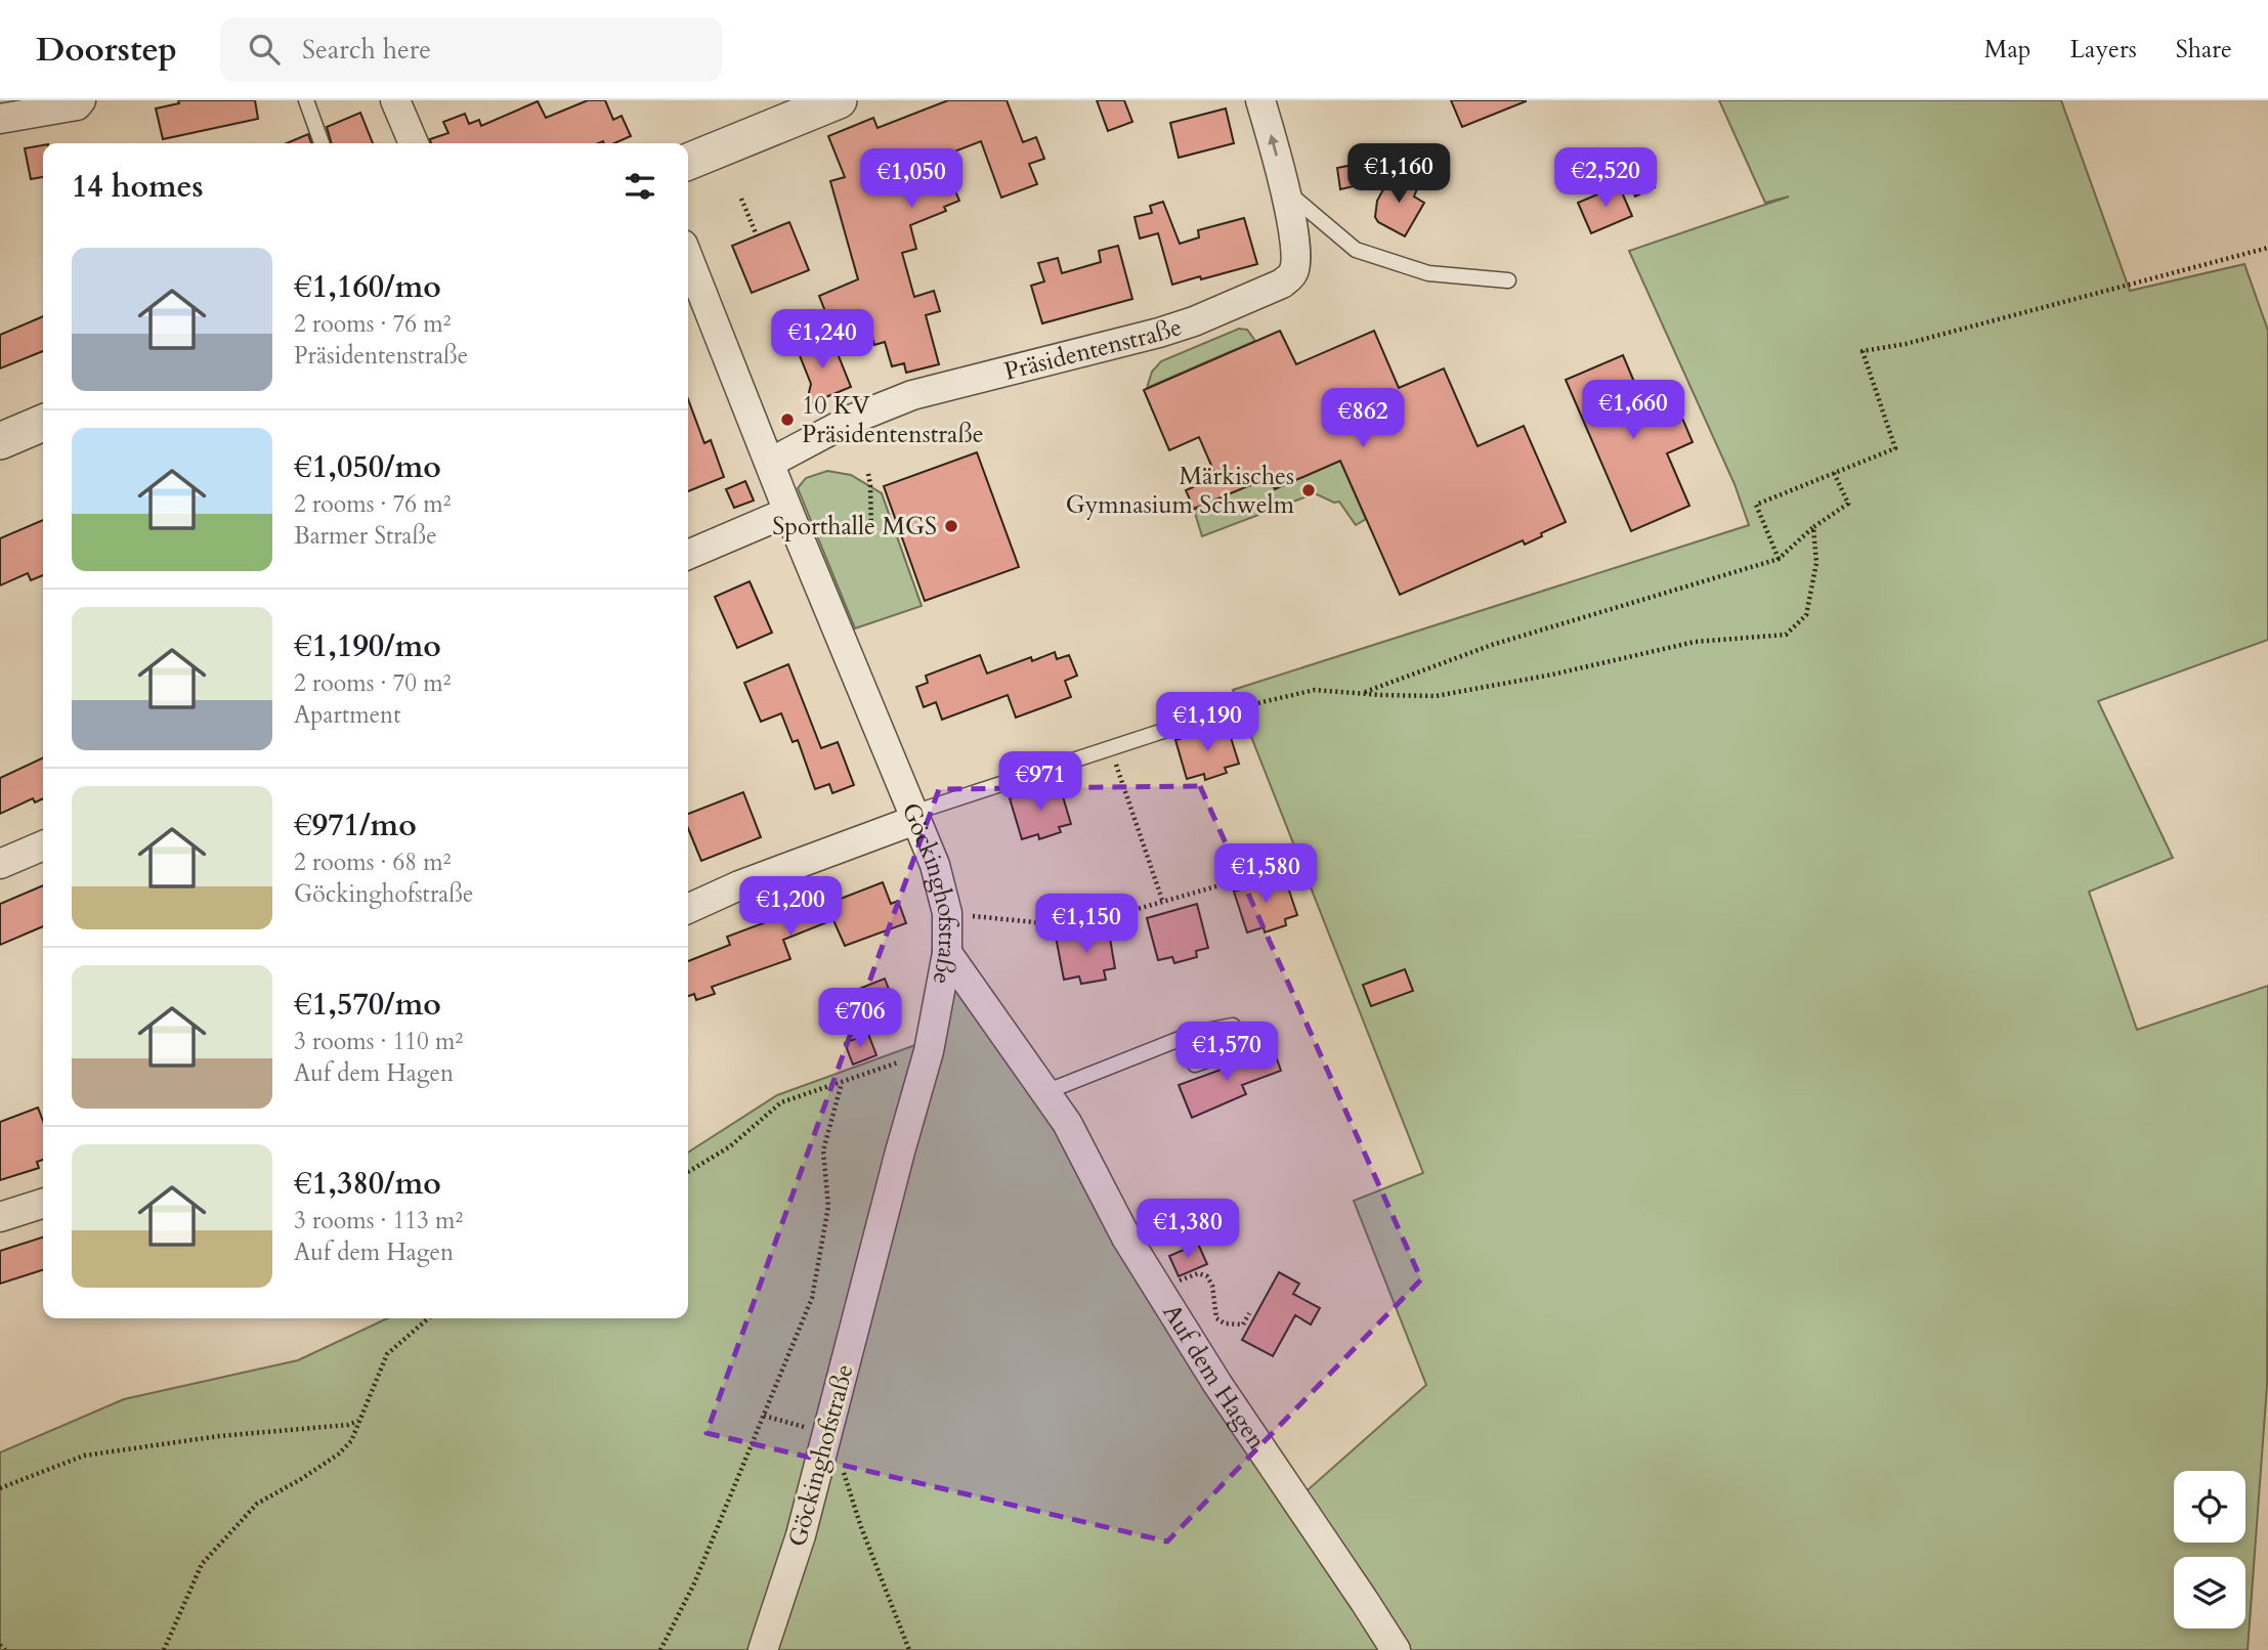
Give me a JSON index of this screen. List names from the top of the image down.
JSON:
{
  "streets": {
    "street": ["Präsidentenstraße", "Göckinghofstraße", "Auf dem Hagen"]
  },
  "crossings": [
    ["Präsidentenstraße", "Göckinghofstraße"],
    ["Göckinghofstraße", "Auf dem Hagen"]
  ],
  "places": ["10 KV Präsidentenstraße", "Märkisches Gymnasium Schwelm", "Sporthalle MGS"],
  "page": {
    "header": "Doorstep",
    "search": "Search here",
    "nav": ["Map", "Layers", "Share"],
    "price": [
      "€1,160",
      "€2,520",
      "€1,050",
      "€1,240",
      "€1,660",
      "€862",
      "€1,190",
      "€971",
      "€1,580",
      "€1,200",
      "€1,150",
      "€706",
      "€1,570",
      "€1,380"
    ],
    "heading": "14 homes",
    "list": [
      {
        "name": "€1,160/mo",
        "note": "2 rooms · 76 m² · Präsidentenstraße"
      },
      {
        "name": "€1,050/mo",
        "note": "2 rooms · 76 m² · Barmer Straße"
      },
      {
        "name": "€1,190/mo",
        "note": "2 rooms · 70 m² · Apartment"
      },
      {
        "name": "€971/mo",
        "note": "2 rooms · 68 m² · Göckinghofstraße"
      },
      {
        "name": "€1,570/mo",
        "note": "3 rooms · 110 m² · Auf dem Hagen"
      },
      {
        "name": "€1,380/mo",
        "note": "3 rooms · 113 m² · Auf dem Hagen"
      }
    ]
  }
}
